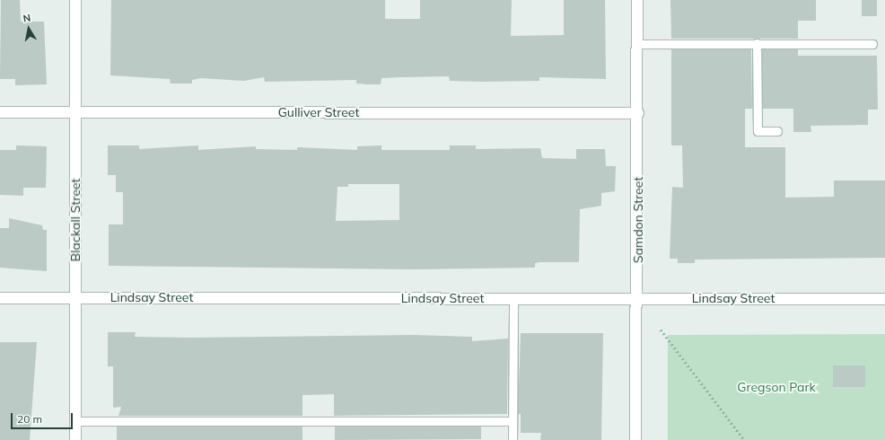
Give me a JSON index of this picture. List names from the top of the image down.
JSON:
{
  "streets": {
    "street": [
      "Gulliver Street",
      "Blackall Street",
      "Samdon Street",
      "Lindsay Street"
    ]
  },
  "crossings": [
    ["Gulliver Street", "Blackall Street"],
    ["Gulliver Street", "Samdon Street"],
    ["Blackall Street", "Lindsay Street"],
    ["Samdon Street", "Lindsay Street"]
  ],
  "parks": ["Gregson Park"],
  "scale_bar": "20 m",
  "north": "top"
}
